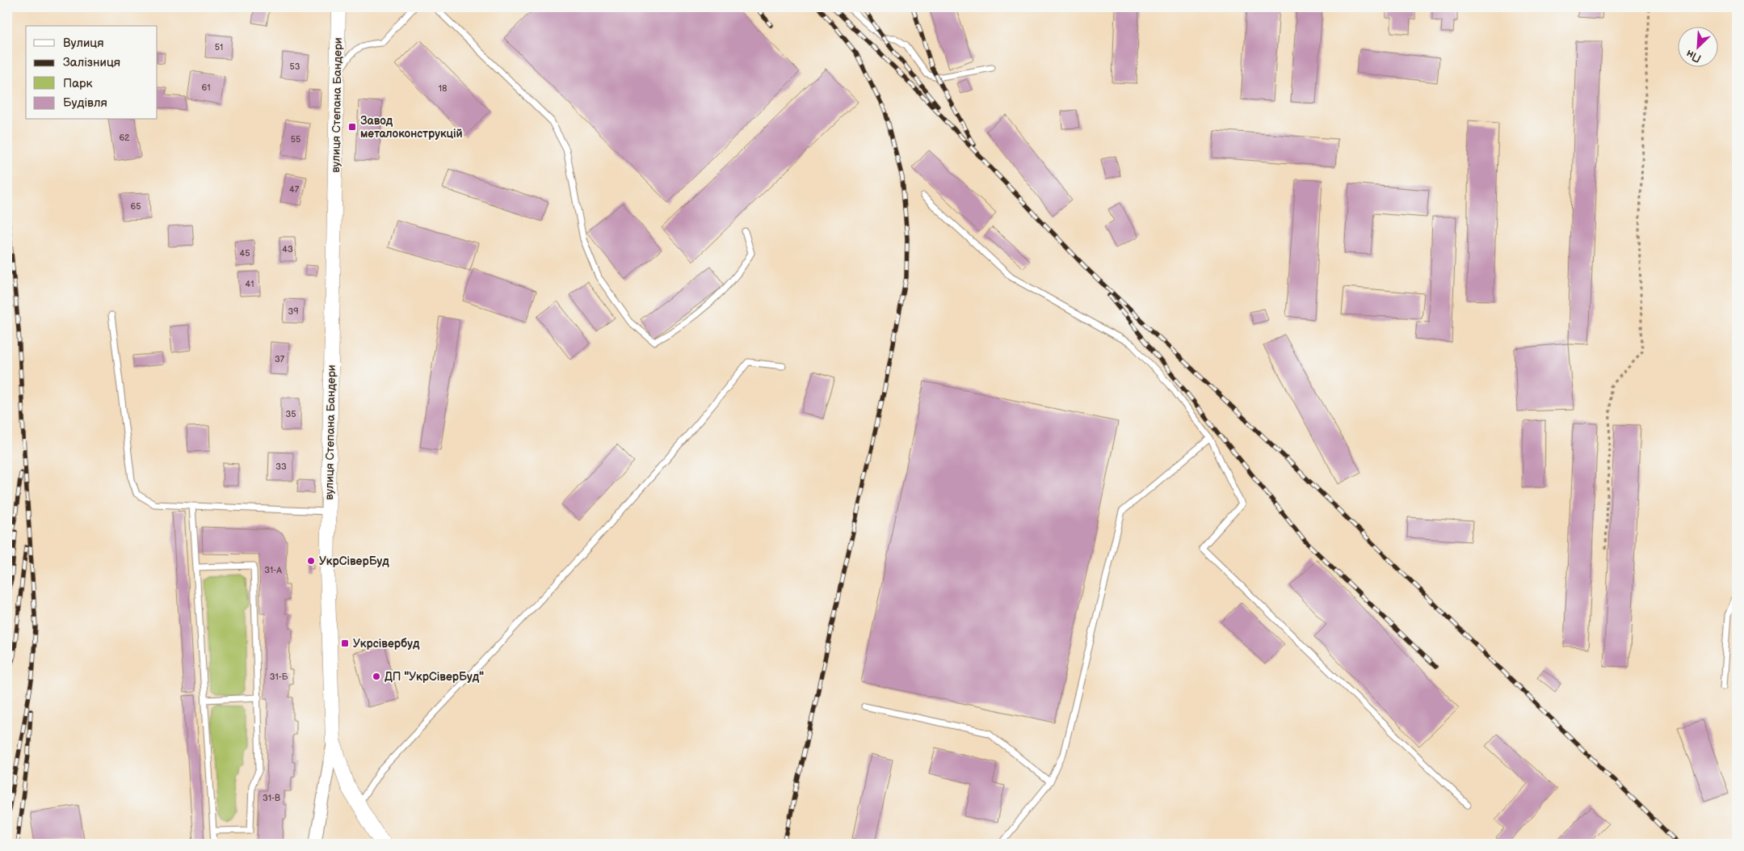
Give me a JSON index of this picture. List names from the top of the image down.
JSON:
{
  "streets": {
    "street": ["вулиця Степана Бандери"]
  },
  "places": {
    "transit": ["Завод металоконструкцій", "Укрсівербуд"],
    "other": ["УкрСіверБуд", "ДП \"УкрСіверБуд\""]
  },
  "house_numbers": [
    "51",
    "53",
    "61",
    "18",
    "62",
    "55",
    "47",
    "65",
    "43",
    "45",
    "41",
    "39",
    "37",
    "35",
    "33",
    "31-А",
    "31-Б",
    "31-В"
  ],
  "legend": [
    "Вулиця",
    "Залізниця",
    "Парк",
    "Будівля"
  ],
  "north": "bottom left"
}
